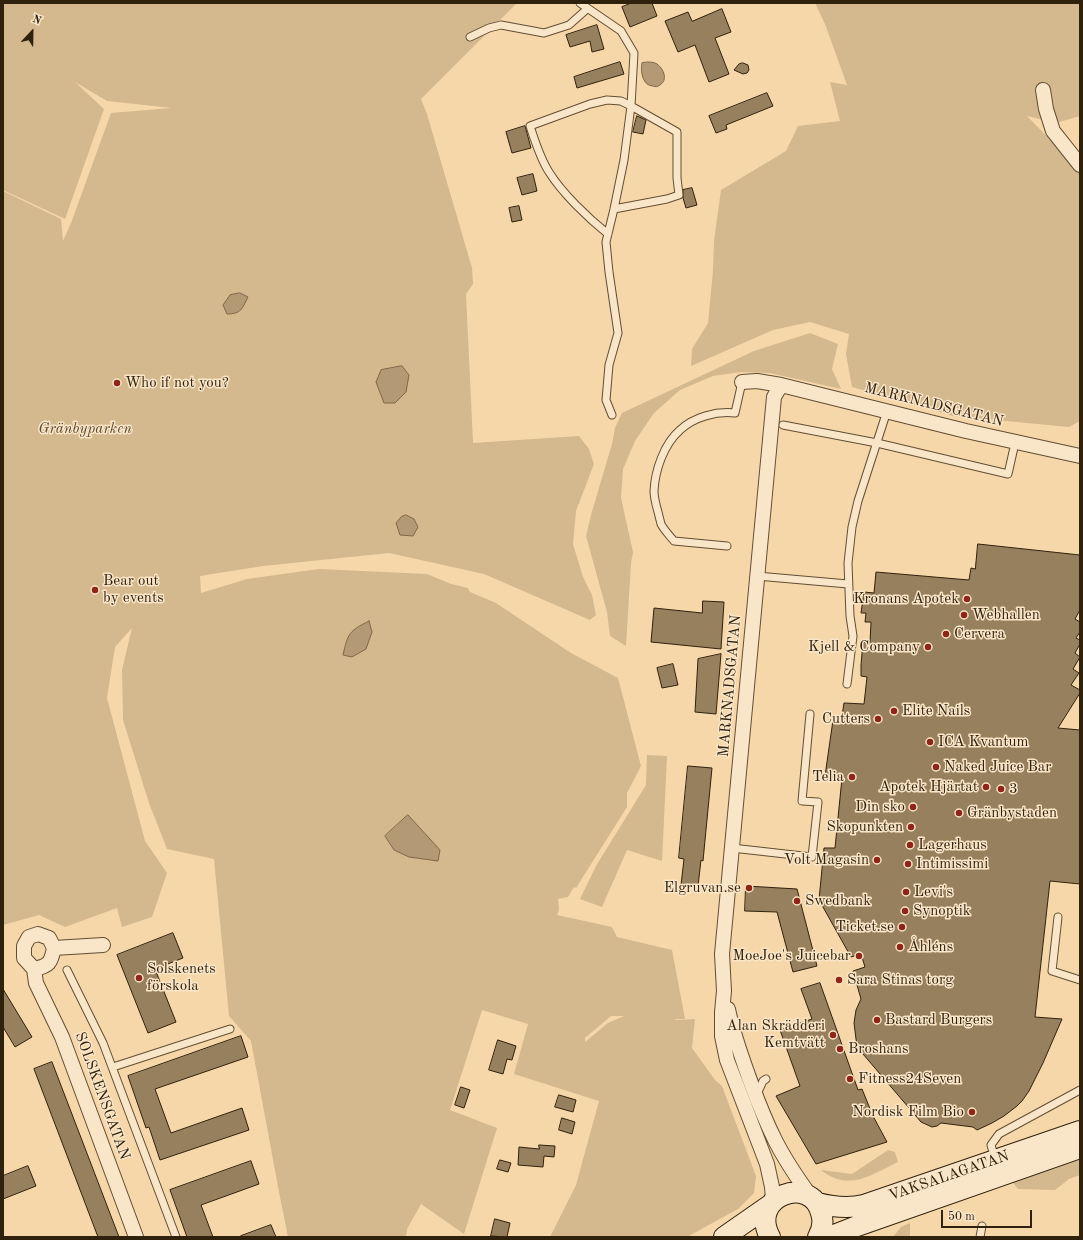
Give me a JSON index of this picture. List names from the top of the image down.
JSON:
{
  "streets": {
    "main road": ["VAKSALAGATAN"],
    "street": ["MARKNADSGATAN", "SOLSKENSGATAN"]
  },
  "crossings": [
    ["MARKNADSGATAN", "VAKSALAGATAN"]
  ],
  "parks": ["Gränbyparken"],
  "places": [
    "Who if not you?",
    "Bear out by events",
    "Kronans Apotek",
    "Webhallen",
    "Cervera",
    "Kjell & Company",
    "Elite Nails",
    "Cutters",
    "ICA Kvantum",
    "Naked Juice Bar",
    "Telia",
    "Apotek Hjärtat",
    "3",
    "Din sko",
    "Gränbystaden",
    "Skopunkten",
    "Lagerhaus",
    "Volt Magasin",
    "Intimissimi",
    "Elgruvan.se",
    "Levi's",
    "Swedbank",
    "Synoptik",
    "Ticket.se",
    "Åhléns",
    "MoeJoe's Juicebar",
    "Solskenets förskola",
    "Sara Stinas torg",
    "Bastard Burgers",
    "Alan Skrädderi Kemtvätt",
    "Broshans",
    "Fitness24Seven",
    "Nordisk Film Bio"
  ],
  "scale_bar": "50 m",
  "north": "top"
}
